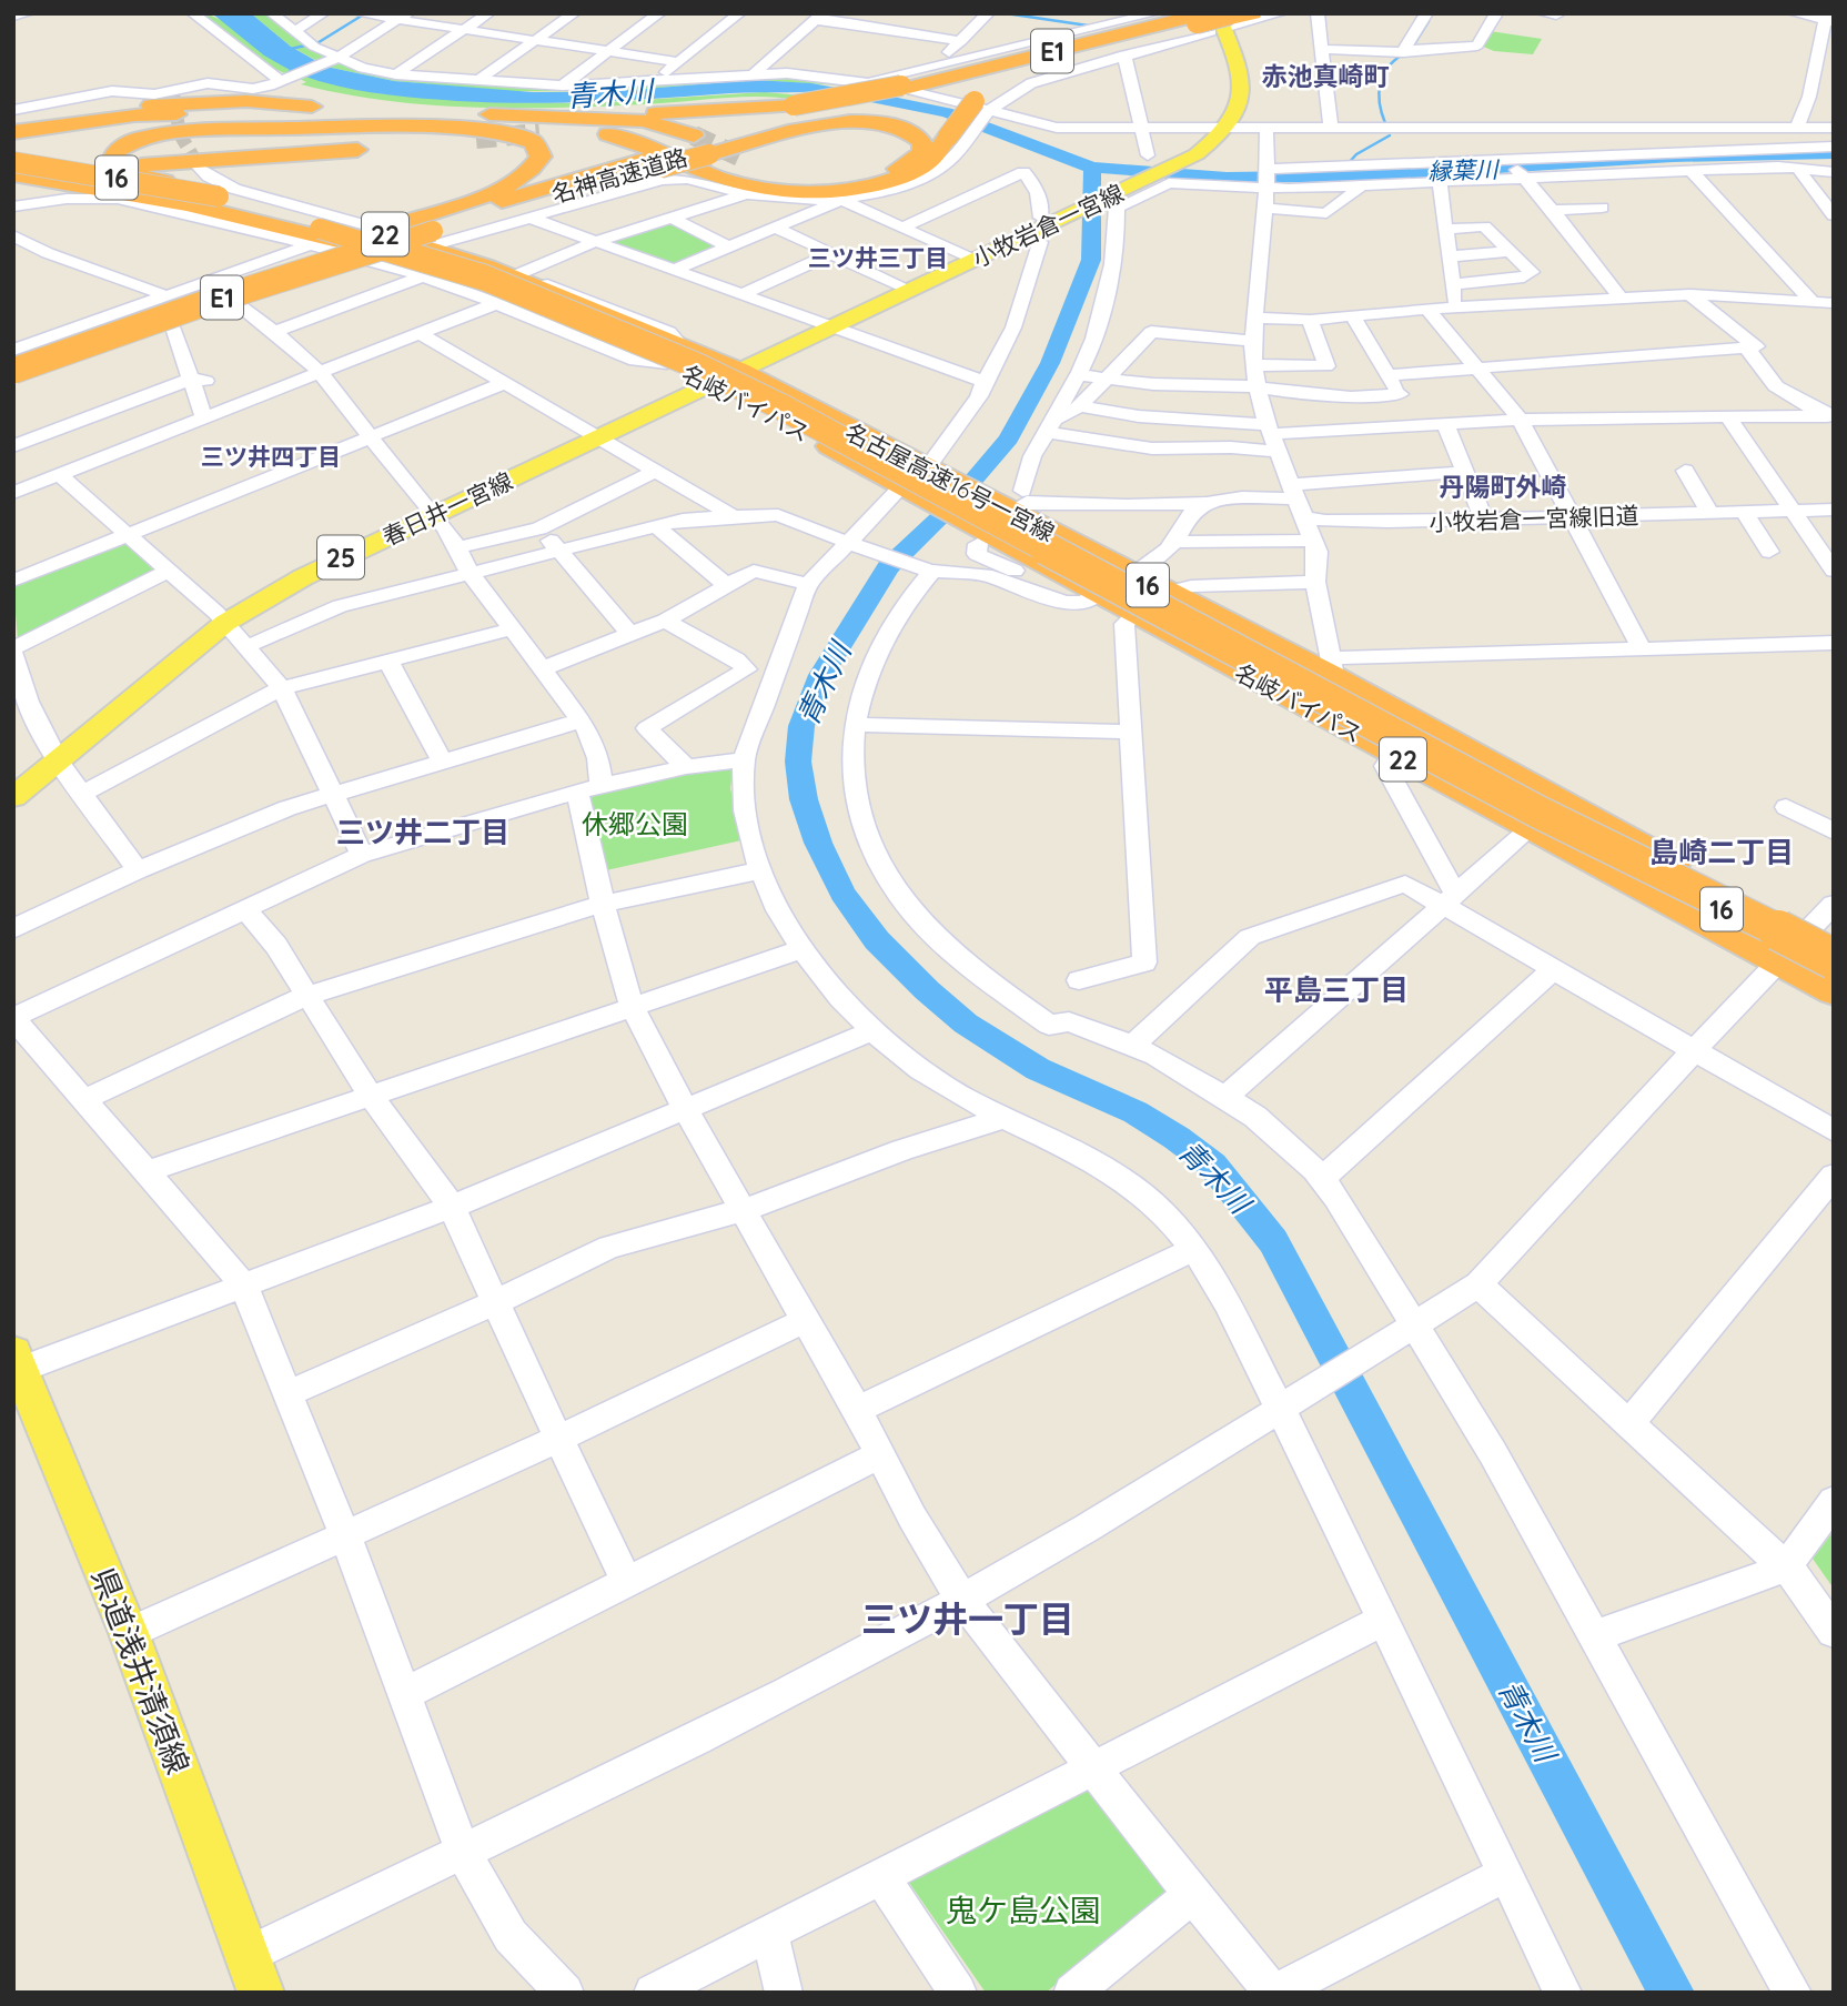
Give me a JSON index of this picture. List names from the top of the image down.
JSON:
{
  "streets": {
    "highway": [
      "E1",
      "名神高速道路",
      "16",
      "22",
      "名岐バイパス",
      "名古屋高速16号一宮線"
    ],
    "main road": [
      "小牧岩倉一宮線",
      "春日井一宮線",
      "25",
      "県道浅井清須線"
    ],
    "street": ["小牧岩倉一宮線旧道"]
  },
  "crossings": [
    ["名神高速道路", "名古屋高速16号一宮線"],
    ["16", "名古屋高速16号一宮線"],
    ["小牧岩倉一宮線", "名岐バイパス"],
    ["小牧岩倉一宮線", "春日井一宮線"],
    ["名岐バイパス", "名古屋高速16号一宮線"],
    ["名岐バイパス", "春日井一宮線"]
  ],
  "districts": [
    "赤池真崎町",
    "三ツ井三丁目",
    "三ツ井四丁目",
    "丹陽町外崎",
    "三ツ井二丁目",
    "島崎二丁目",
    "平島三丁目",
    "三ツ井一丁目"
  ],
  "water": ["青木川", "縁葉川"],
  "parks": ["休郷公園", "鬼ケ島公園"]
}
